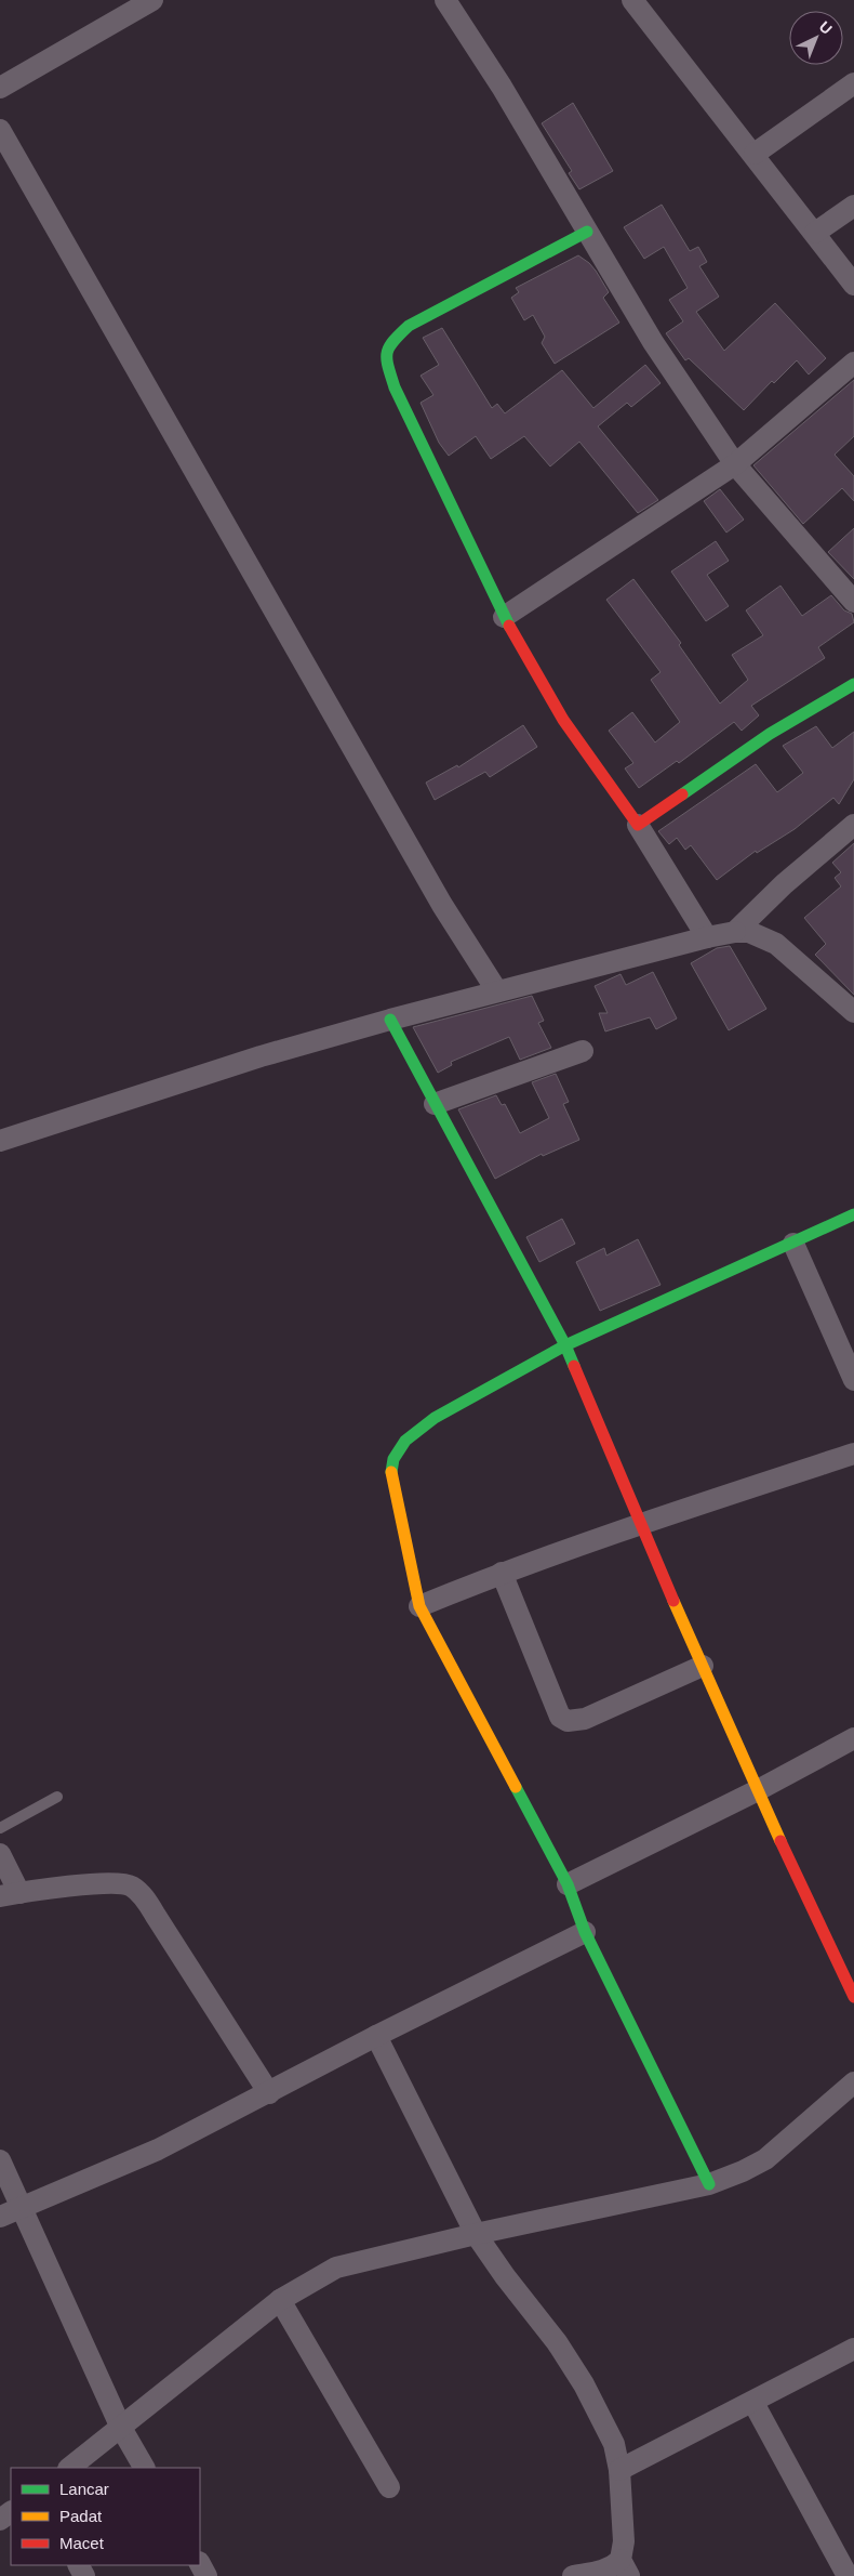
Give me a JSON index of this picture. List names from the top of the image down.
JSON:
{
  "legend": ["Lancar", "Padat", "Macet"],
  "north": "top right"
}
